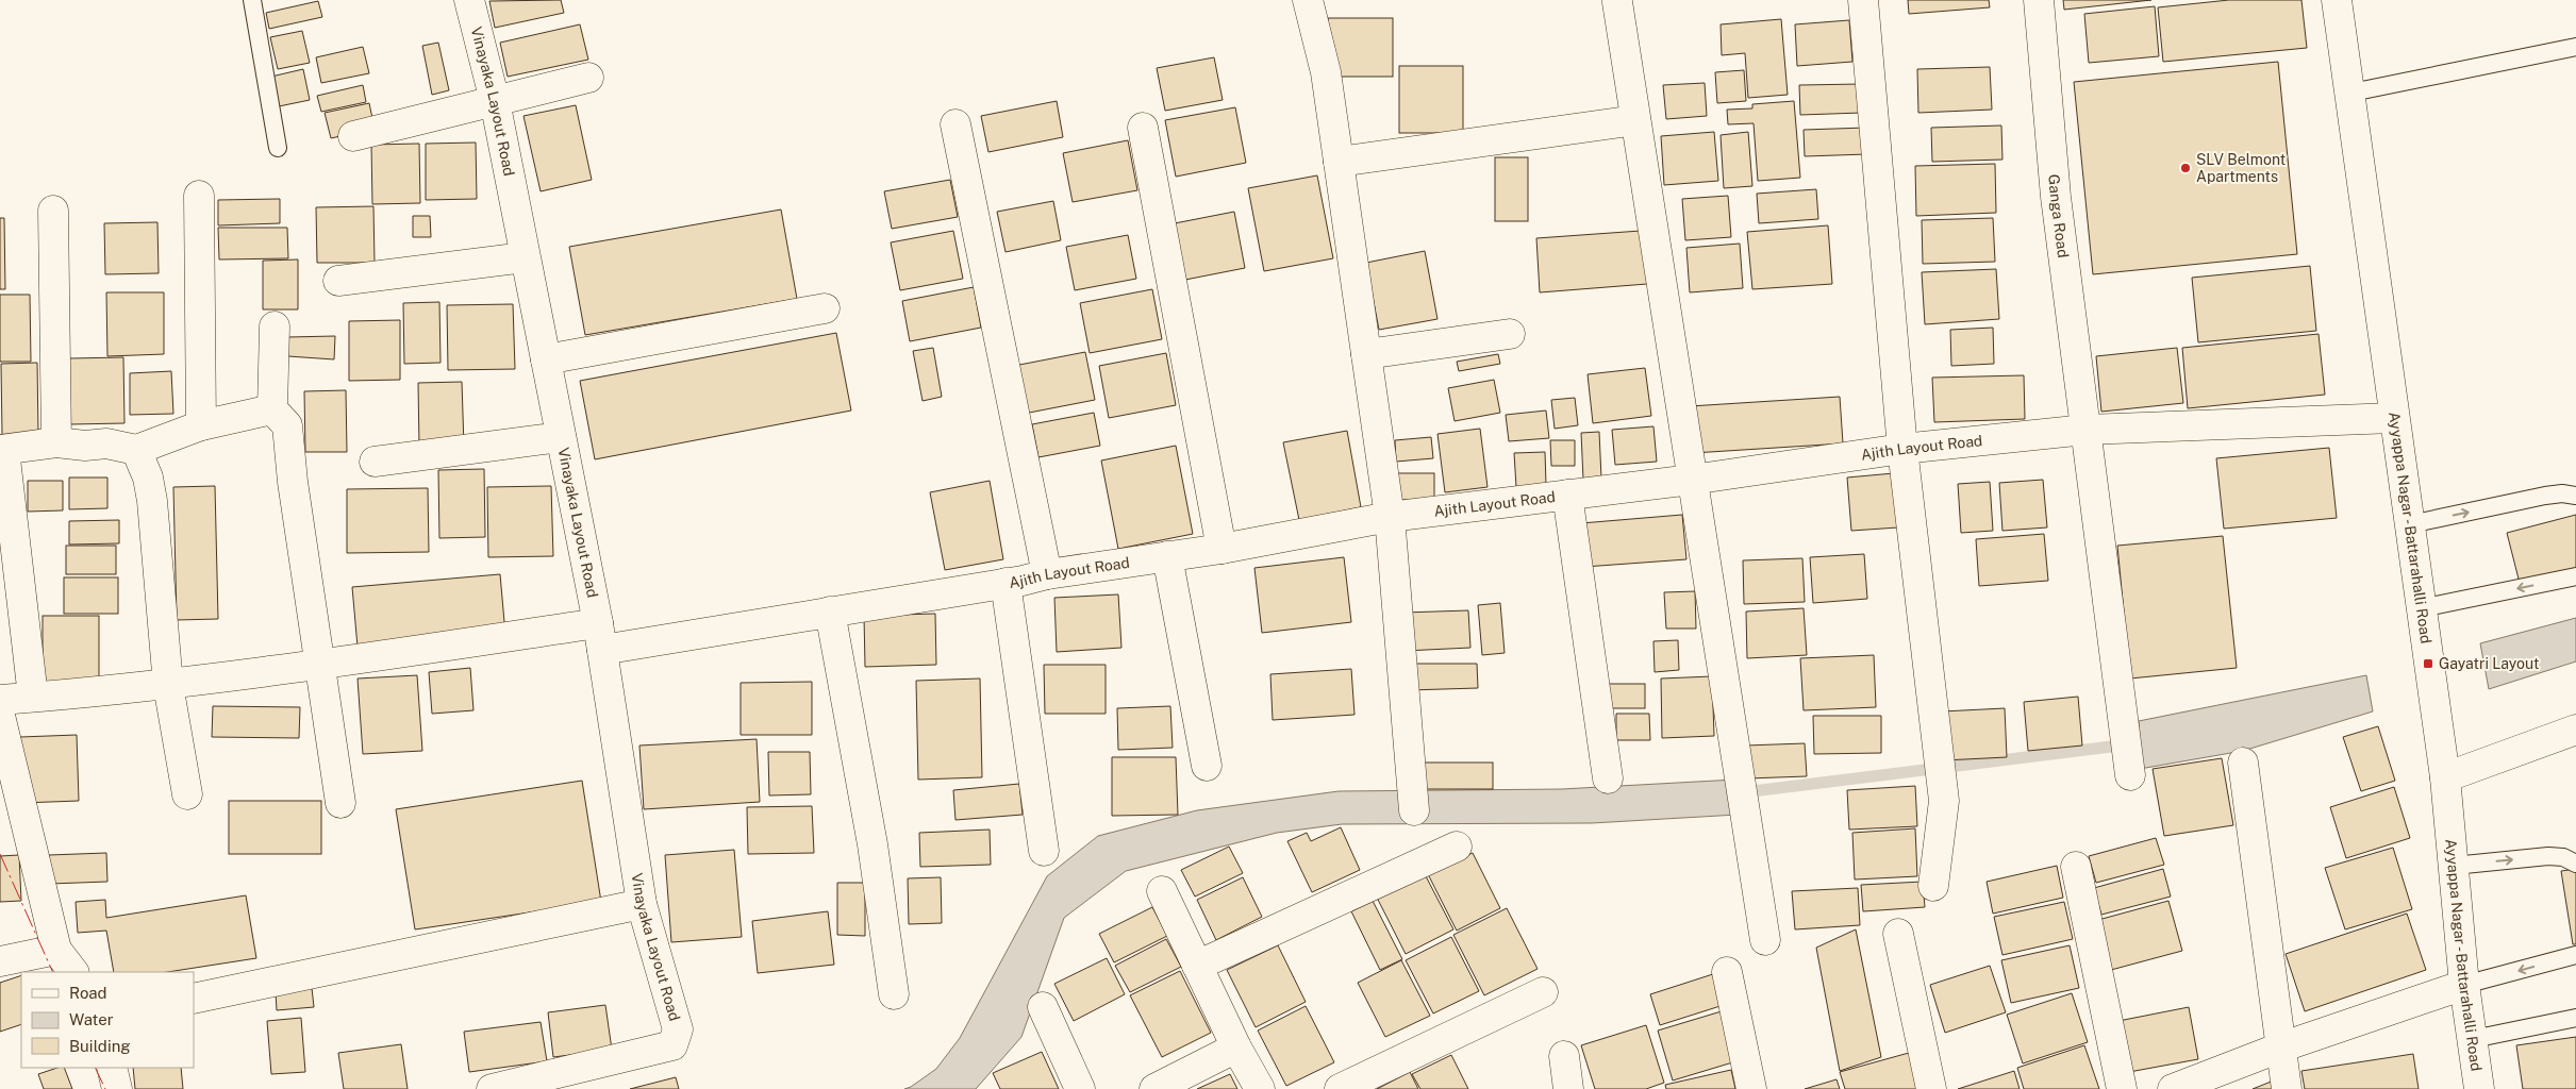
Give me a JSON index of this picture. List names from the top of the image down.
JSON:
{
  "streets": {
    "street": [
      "Vinayaka Layout Road",
      "Ganga Road",
      "Ajith Layout Road",
      "Ayyappa Nagar - Battarahalli Road"
    ]
  },
  "crossings": [
    ["Vinayaka Layout Road", "Ajith Layout Road"],
    ["Ganga Road", "Ajith Layout Road"],
    ["Ajith Layout Road", "Ayyappa Nagar - Battarahalli Road"]
  ],
  "places": {
    "other": ["SLV Belmont Apartments"],
    "transit": ["Gayatri Layout"]
  },
  "legend": ["Road", "Water", "Building"]
}
